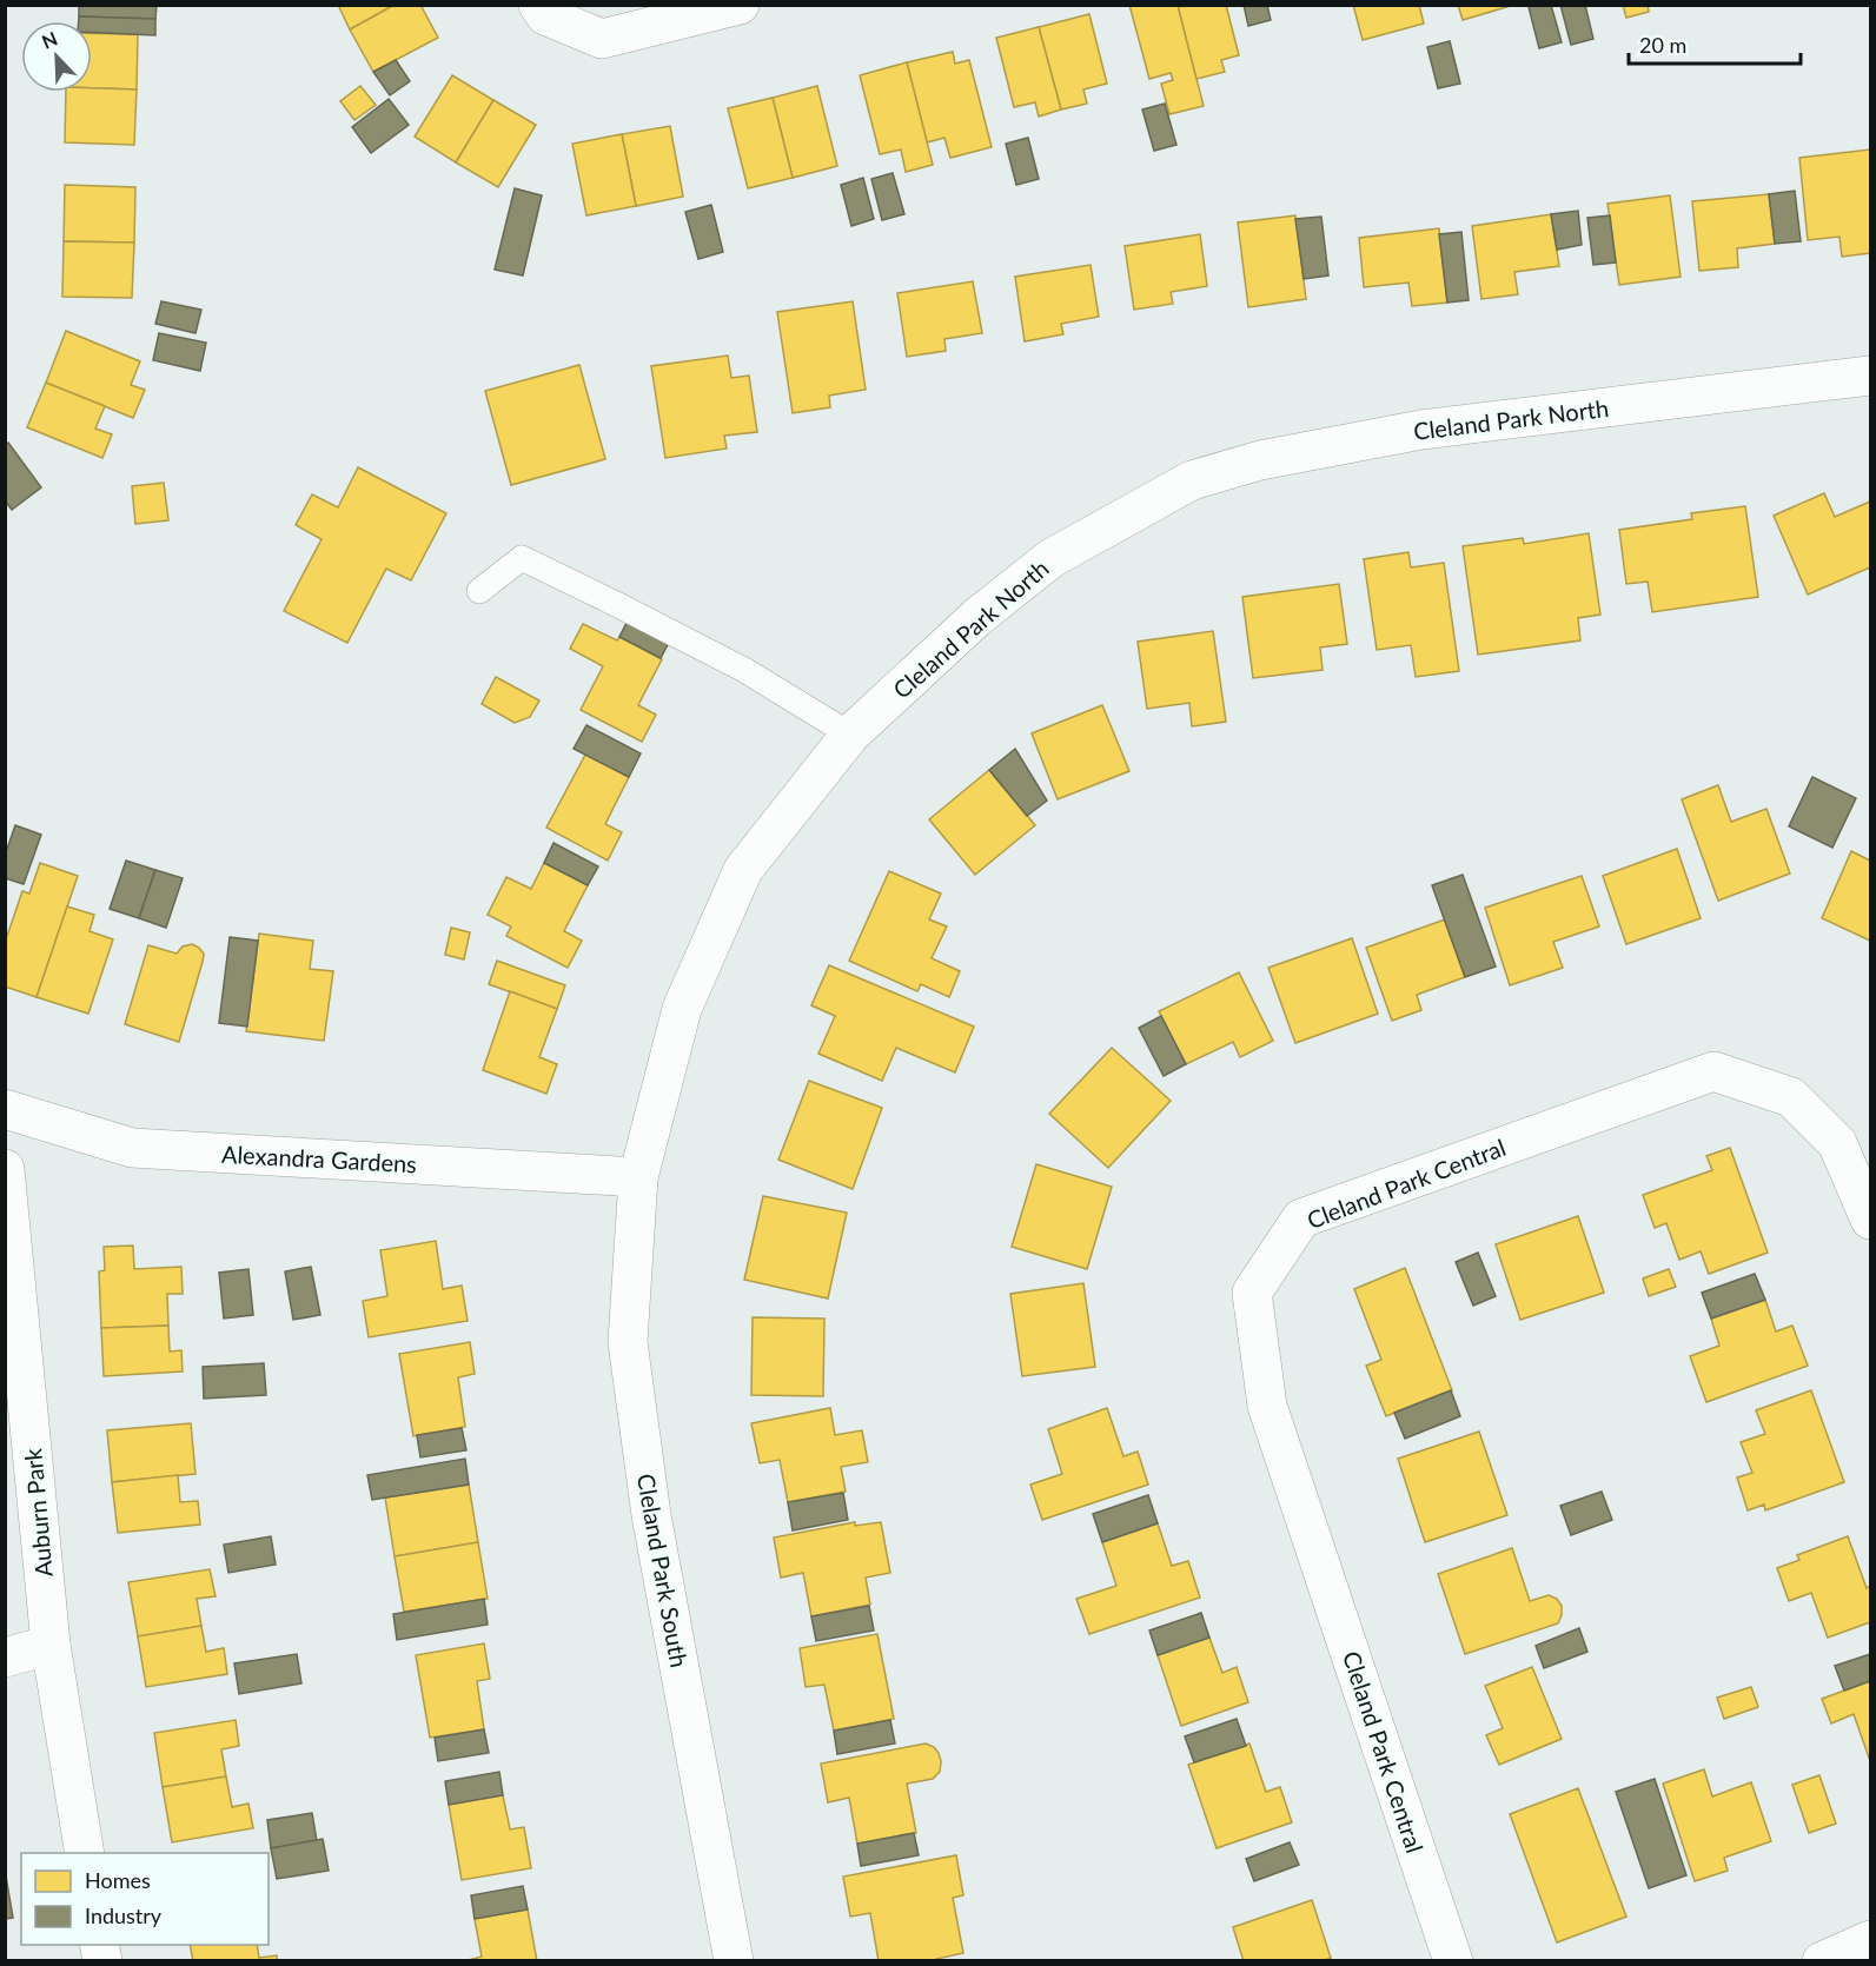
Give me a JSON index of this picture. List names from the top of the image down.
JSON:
{
  "streets": {
    "street": [
      "Cleland Park North",
      "Alexandra Gardens",
      "Cleland Park Central",
      "Auburn Park",
      "Cleland Park South"
    ]
  },
  "crossings": [
    ["Cleland Park North", "Alexandra Gardens"],
    ["Cleland Park North", "Cleland Park South"],
    ["Alexandra Gardens", "Cleland Park South"]
  ],
  "legend": ["Homes", "Industry"],
  "scale_bar": "20 m",
  "north": "top left"
}
